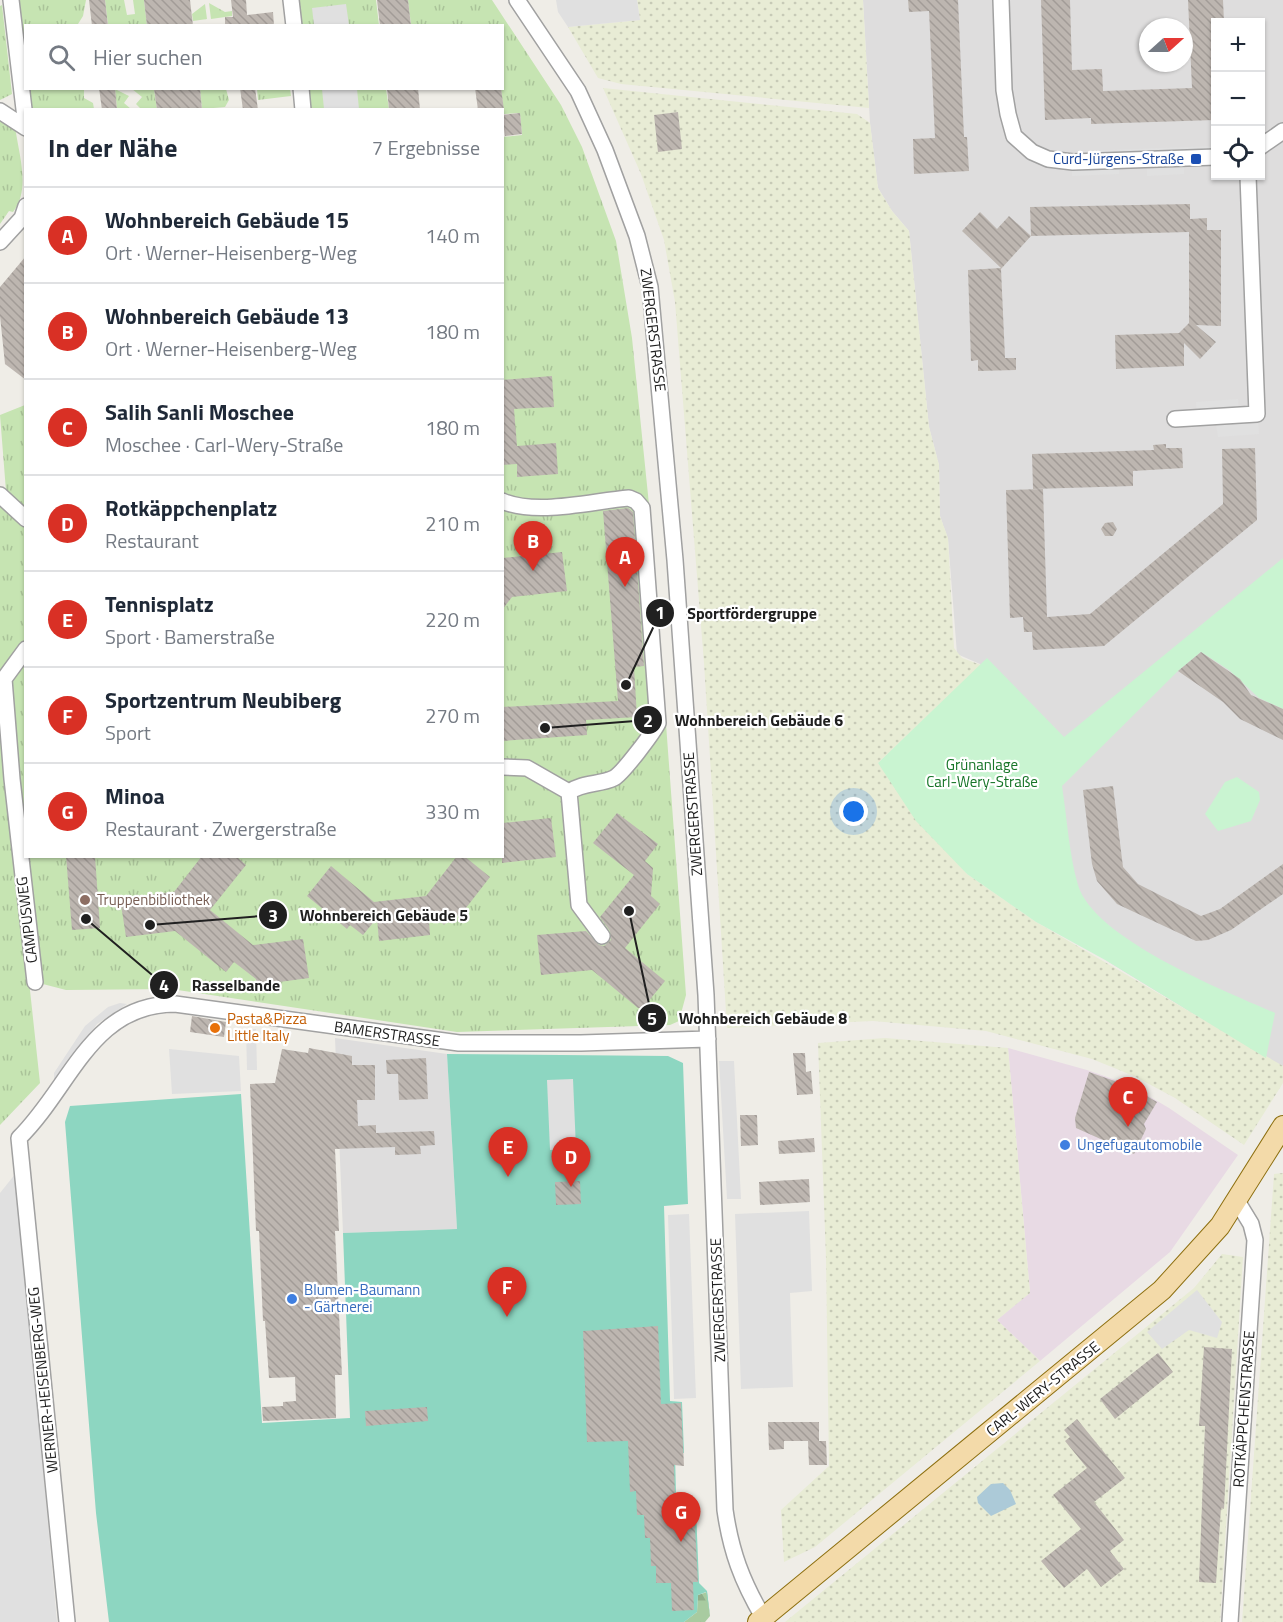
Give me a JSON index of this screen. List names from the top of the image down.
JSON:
{
  "streets": {
    "main road": ["CARL-WERY-STRASSE"],
    "street": [
      "ZWERGERSTRASSE",
      "CAMPUSWEG",
      "BAMERSTRASSE",
      "WERNER-HEISENBERG-WEG",
      "ROTKÄPPCHENSTRASSE"
    ]
  },
  "crossings": [
    ["ZWERGERSTRASSE", "BAMERSTRASSE"],
    ["ZWERGERSTRASSE", "CARL-WERY-STRASSE"],
    ["BAMERSTRASSE", "WERNER-HEISENBERG-WEG"],
    ["CARL-WERY-STRASSE", "ROTKÄPPCHENSTRASSE"]
  ],
  "parks": ["Grünanlage Carl-Wery-Straße"],
  "places": {
    "transit": ["Curd-Jürgens-Straße"],
    "other": [
      "Sportfördergruppe",
      "Wohnbereich Gebäude 6",
      "Truppenbibliothek",
      "Wohnbereich Gebäude 8",
      "Rasselbande",
      "Wohnbereich Gebäude 5",
      "Pasta&Pizza Little Italy",
      "Ungefugautomobile",
      "Blumen-Baumann - Gärtnerei"
    ]
  },
  "north": "right",
  "page": {
    "map_buttons": ["+", "−"],
    "search": "Hier suchen",
    "heading": ["In der Nähe", "7 Ergebnisse"],
    "list": [
      {
        "mark": "A",
        "name": "Wohnbereich Gebäude 15",
        "note": "Ort · Werner-Heisenberg-Weg",
        "value": "140 m"
      },
      {
        "mark": "B",
        "name": "Wohnbereich Gebäude 13",
        "note": "Ort · Werner-Heisenberg-Weg",
        "value": "180 m"
      },
      {
        "mark": "C",
        "name": "Salih Sanli Moschee",
        "note": "Moschee · Carl-Wery-Straße",
        "value": "180 m"
      },
      {
        "mark": "D",
        "name": "Rotkäppchenplatz",
        "note": "Restaurant",
        "value": "210 m"
      },
      {
        "mark": "E",
        "name": "Tennisplatz",
        "note": "Sport · Bamerstraße",
        "value": "220 m"
      },
      {
        "mark": "F",
        "name": "Sportzentrum Neubiberg",
        "note": "Sport",
        "value": "270 m"
      },
      {
        "mark": "G",
        "name": "Minoa",
        "note": "Restaurant · Zwergerstraße",
        "value": "330 m"
      }
    ],
    "pins": [
      "B",
      "A",
      "C",
      "E",
      "D",
      "F",
      "G"
    ]
  }
}
